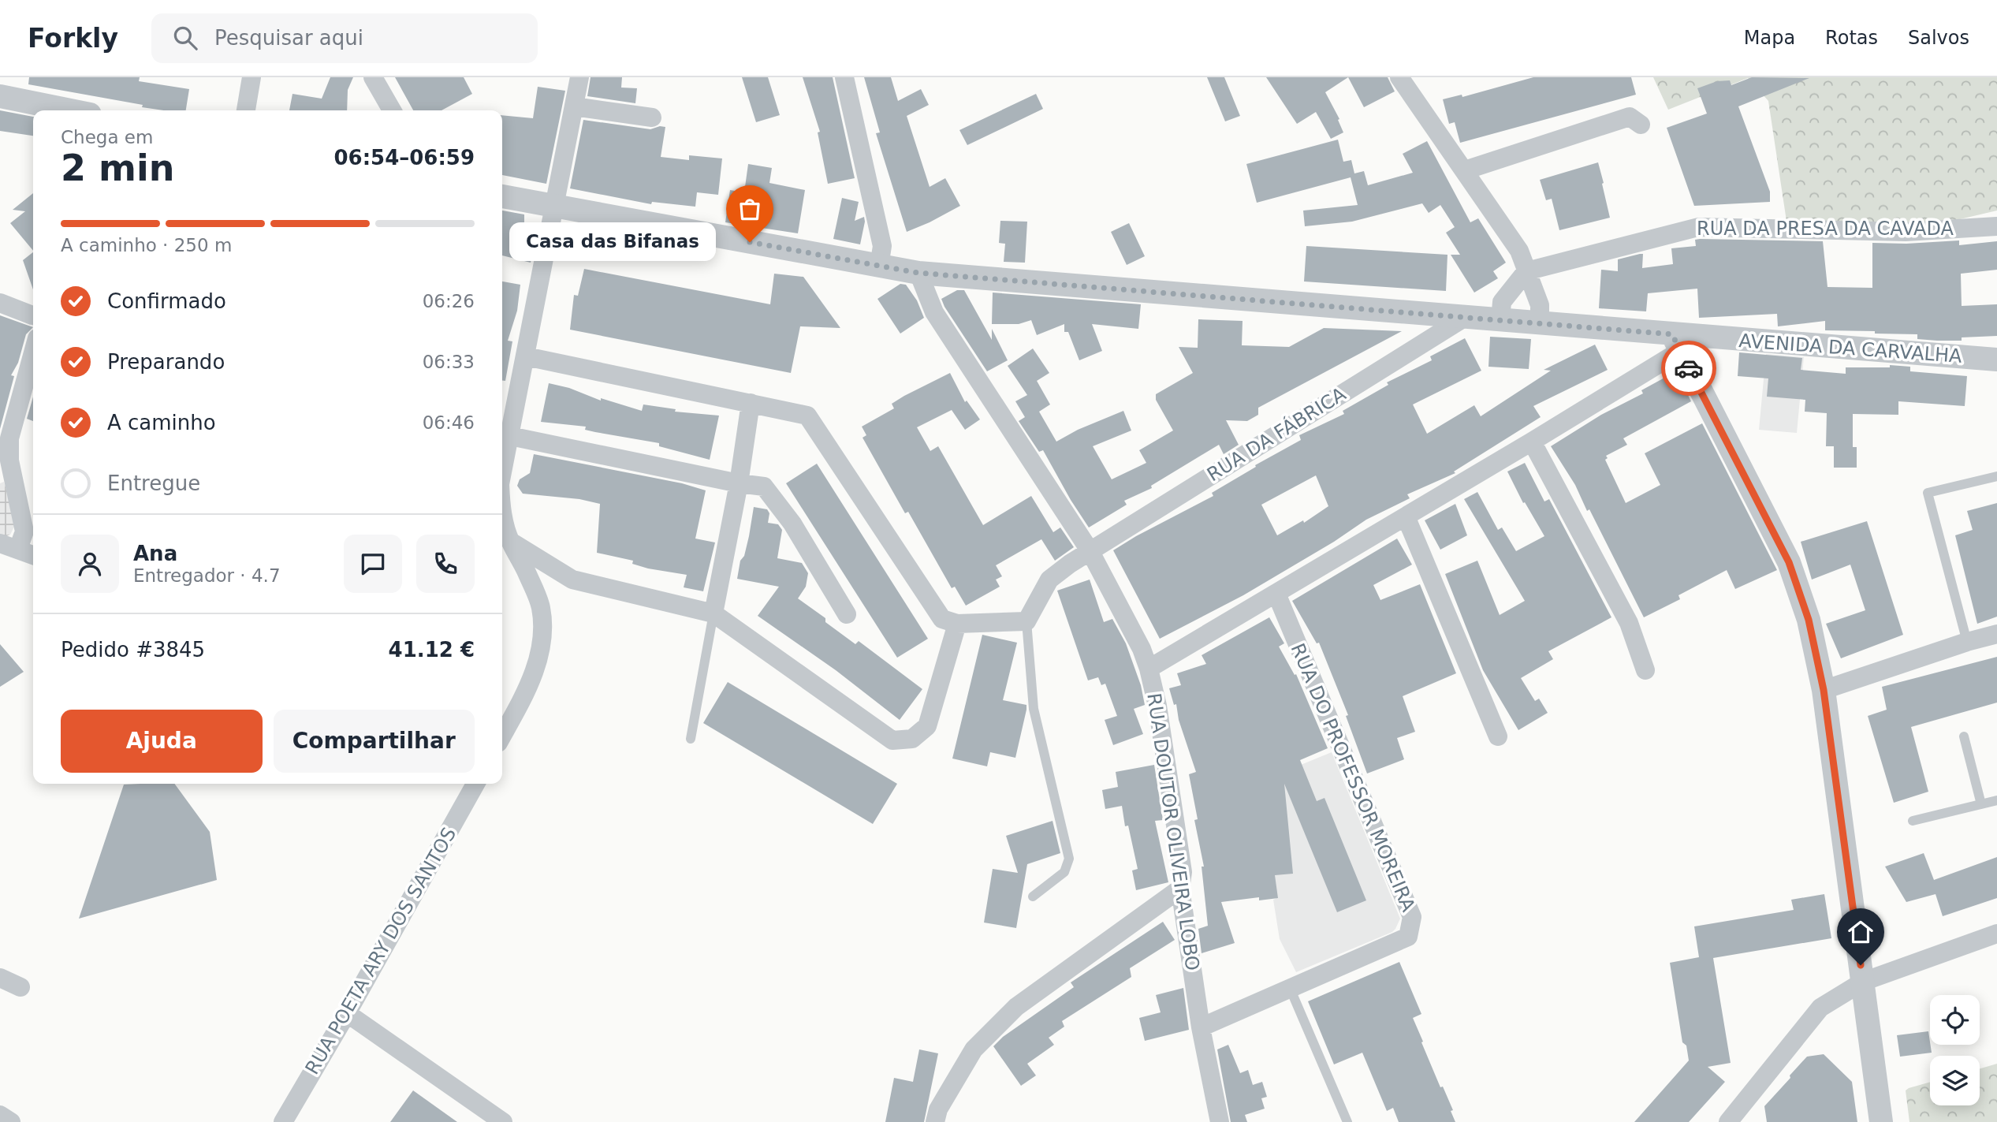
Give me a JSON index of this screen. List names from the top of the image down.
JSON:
{
  "streets": {
    "street": [
      "RUA DA PRESA DA CAVADA",
      "AVENIDA DA CARVALHA",
      "RUA DA FÁBRICA",
      "RUA DO PROFESSOR MOREIRA",
      "RUA DOUTOR OLIVEIRA LOBO",
      "RUA POETA ARY DOS SANTOS"
    ]
  },
  "crossings": [
    ["AVENIDA DA CARVALHA", "RUA DA FÁBRICA"],
    ["AVENIDA DA CARVALHA", "RUA DOUTOR OLIVEIRA LOBO"],
    ["RUA DA FÁBRICA", "RUA DOUTOR OLIVEIRA LOBO"],
    ["RUA DO PROFESSOR MOREIRA", "RUA DOUTOR OLIVEIRA LOBO"]
  ],
  "places": ["Casa das Bifanas"],
  "page": {
    "header": "Forkly",
    "search": "Pesquisar aqui",
    "nav": ["Mapa", "Rotas", "Salvos"],
    "heading": ["2 min", "Chega em", "06:54–06:59"],
    "panel": [
      "Ana",
      "Entregador · 4.7",
      "Pedido #3845",
      "41.12 €"
    ],
    "bar": "A caminho · 250 m",
    "bubble": "Casa das Bifanas",
    "list": [
      ["Confirmado", "06:26"],
      ["Preparando", "06:33"],
      ["A caminho", "06:46"],
      "Entregue"
    ],
    "buttons": ["Ajuda", "Compartilhar"]
  }
}
